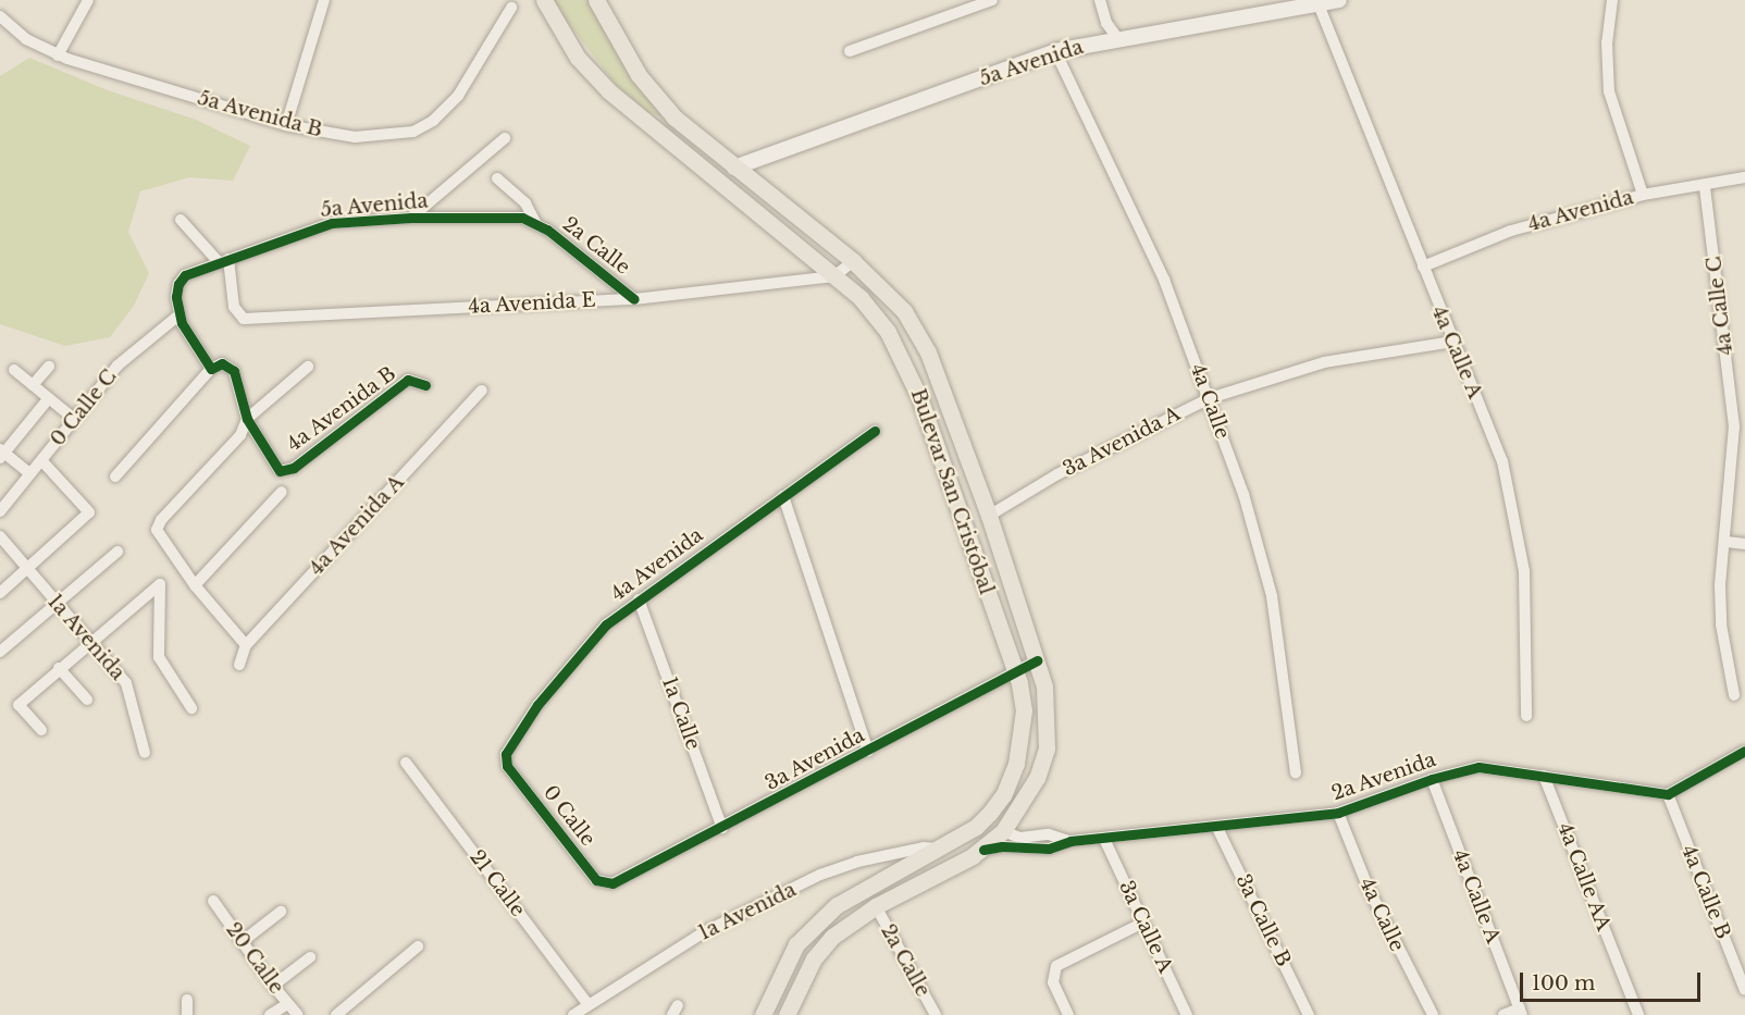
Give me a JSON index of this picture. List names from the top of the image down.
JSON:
{
  "streets": {
    "main road": ["Bulevar San Cristóbal"],
    "street": [
      "5a Avenida",
      "5a Avenida B",
      "4a Avenida",
      "2a Calle",
      "4a Avenida E",
      "4a Calle C",
      "4a Calle A",
      "4a Calle",
      "0 Calle C",
      "4a Avenida B",
      "3a Avenida A",
      "4a Avenida A",
      "1a Avenida",
      "1a Calle",
      "3a Avenida",
      "2a Avenida",
      "0 Calle",
      "4a Calle AA",
      "21 Calle",
      "4a Calle B",
      "3a Calle B",
      "3a Calle A",
      "20 Calle"
    ]
  },
  "crossings": [
    ["5a Avenida", "2a Calle"],
    ["5a Avenida", "4a Avenida E"],
    ["5a Avenida", "4a Calle A"],
    ["5a Avenida", "4a Calle"],
    ["5a Avenida", "0 Calle C"],
    ["5a Avenida", "Bulevar San Cristóbal"],
    ["4a Avenida", "4a Calle C"],
    ["4a Avenida", "4a Calle A"],
    ["4a Avenida", "1a Calle"],
    ["4a Avenida", "0 Calle"],
    ["2a Calle", "4a Avenida E"],
    ["2a Calle", "Bulevar San Cristóbal"],
    ["4a Avenida E", "Bulevar San Cristóbal"],
    ["4a Calle A", "3a Avenida A"],
    ["4a Calle A", "2a Avenida"],
    ["4a Calle", "3a Avenida A"],
    ["4a Calle", "2a Avenida"],
    ["3a Avenida A", "Bulevar San Cristóbal"],
    ["Bulevar San Cristóbal", "1a Avenida"],
    ["Bulevar San Cristóbal", "3a Avenida"],
    ["Bulevar San Cristóbal", "2a Avenida"],
    ["1a Avenida", "21 Calle"],
    ["1a Calle", "3a Avenida"],
    ["3a Avenida", "0 Calle"],
    ["2a Avenida", "4a Calle AA"],
    ["2a Avenida", "4a Calle B"],
    ["2a Avenida", "3a Calle B"],
    ["2a Avenida", "3a Calle A"]
  ],
  "scale_bar": "100 m"
}
